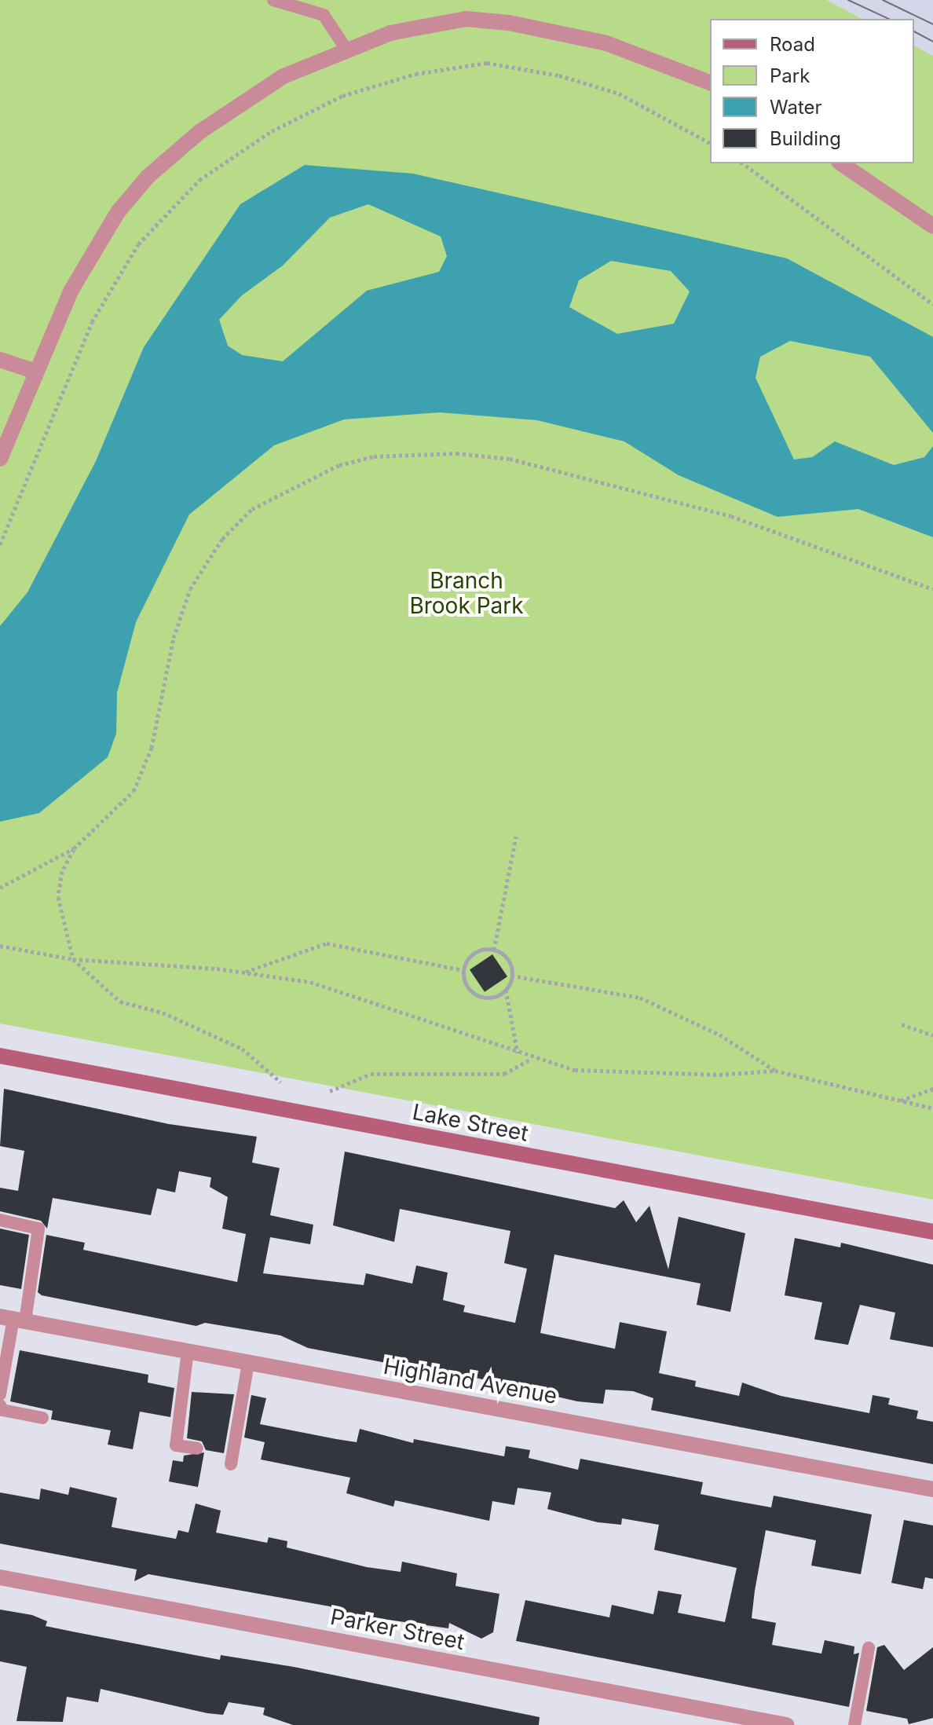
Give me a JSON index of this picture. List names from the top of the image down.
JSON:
{
  "streets": {
    "street": ["Lake Street", "Highland Avenue", "Parker Street"]
  },
  "parks": ["Branch Brook Park"],
  "legend": [
    "Road",
    "Park",
    "Water",
    "Building"
  ]
}
